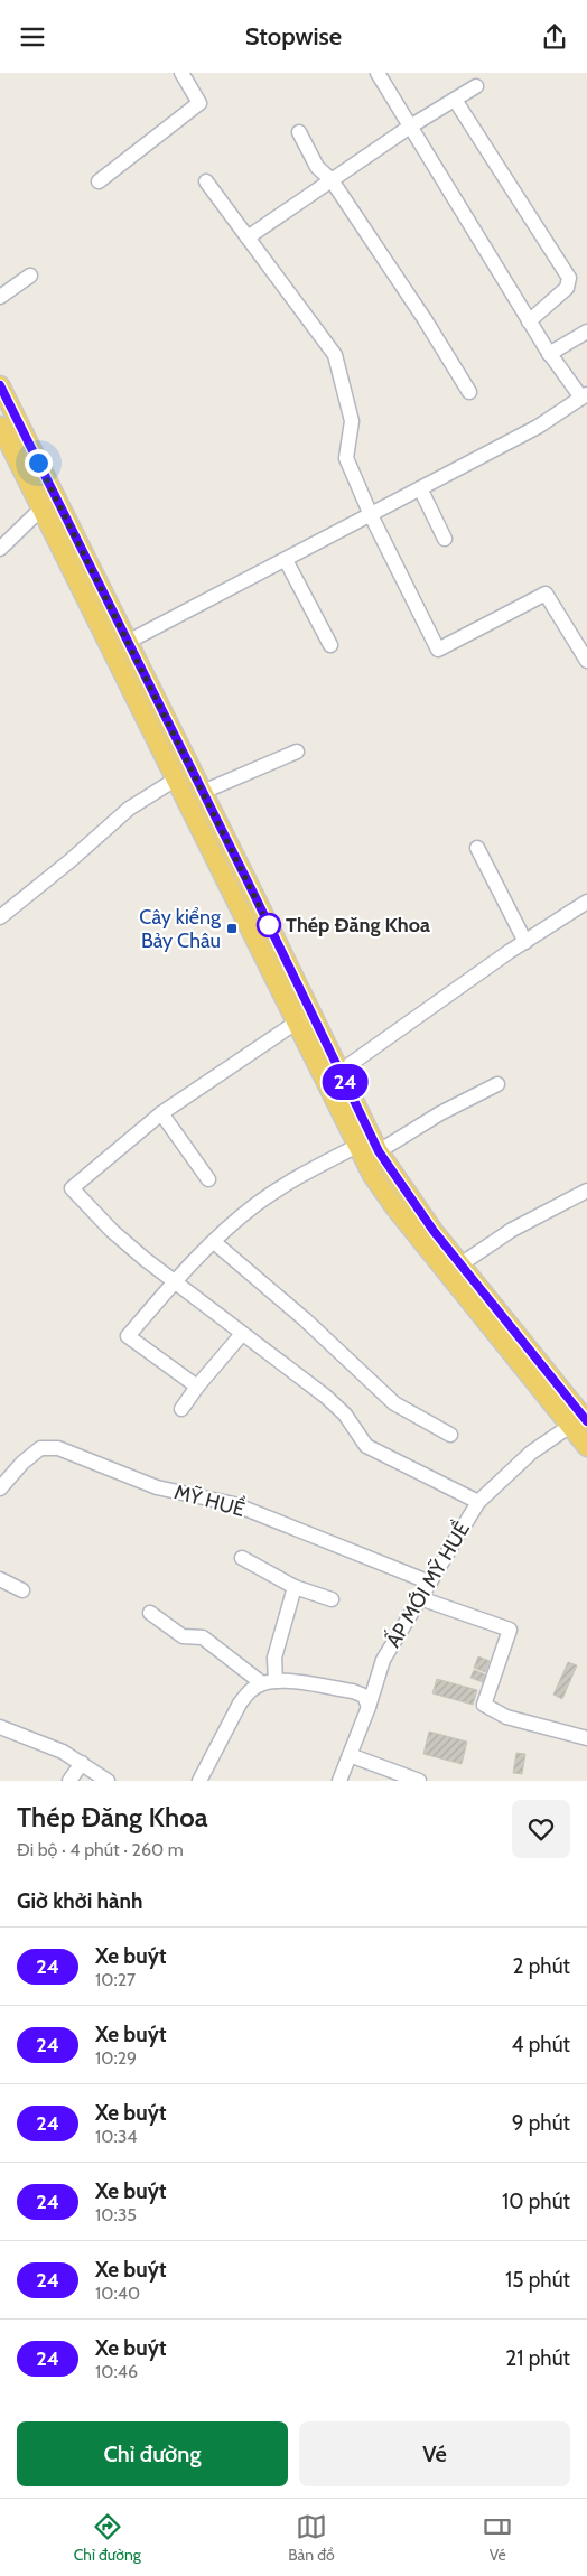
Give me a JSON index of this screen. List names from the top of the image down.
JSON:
{
  "streets": {
    "street": ["MỸ HUỀ", "ẤP MỚI MỸ HUỀ"]
  },
  "crossings": [
    ["MỸ HUỀ", "ẤP MỚI MỸ HUỀ"]
  ],
  "places": {
    "other": ["Thép Đăng Khoa"],
    "transit": ["Cây kiểng Bảy Châu"]
  },
  "lines": ["bus line 24"],
  "page": {
    "header": "Stopwise",
    "on_map": "24",
    "heading": [
      ["Thép Đăng Khoa", "Đi bộ · 4 phút · 260 m"],
      "Giờ khởi hành"
    ],
    "list": [
      {
        "mark": "24",
        "name": "Xe buýt",
        "note": "10:27",
        "value": "2 phút"
      },
      {
        "mark": "24",
        "name": "Xe buýt",
        "note": "10:29",
        "value": "4 phút"
      },
      {
        "mark": "24",
        "name": "Xe buýt",
        "note": "10:34",
        "value": "9 phút"
      },
      {
        "mark": "24",
        "name": "Xe buýt",
        "note": "10:35",
        "value": "10 phút"
      },
      {
        "mark": "24",
        "name": "Xe buýt",
        "note": "10:40",
        "value": "15 phút"
      },
      {
        "mark": "24",
        "name": "Xe buýt",
        "note": "10:46",
        "value": "21 phút"
      }
    ],
    "buttons": ["Chỉ đường", "Vé"],
    "tabs": ["Chỉ đường", "Bản đồ", "Vé"]
  }
}
